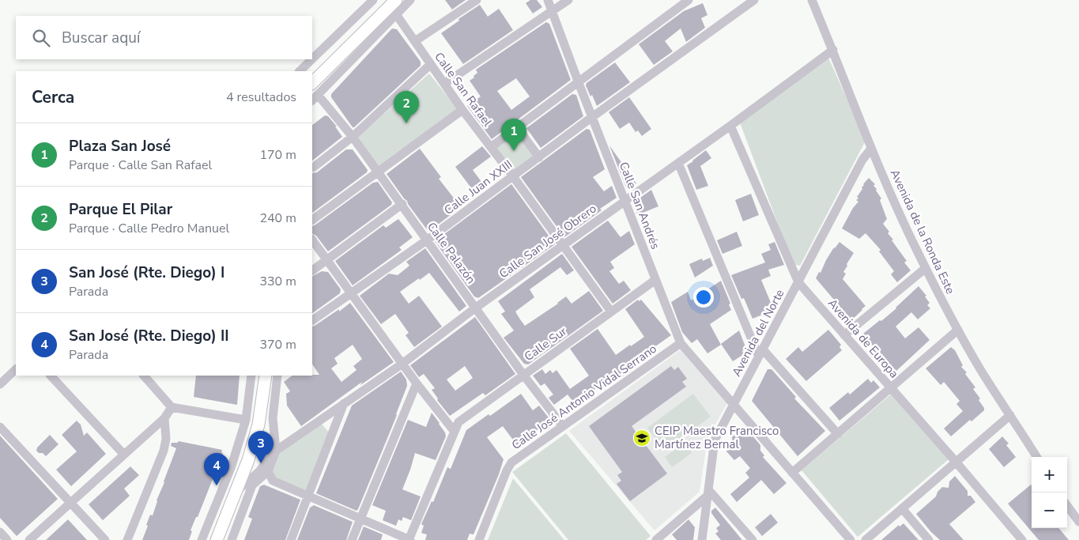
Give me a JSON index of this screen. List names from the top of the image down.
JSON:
{
  "streets": {
    "street": [
      "Calle San Rafael",
      "Calle Juan XXIII",
      "Calle San Andrés",
      "Avenida de la Ronda Este",
      "Calle San José Obrero",
      "Calle Palazón",
      "Avenida del Norte",
      "Avenida de Europa",
      "Calle Sur",
      "Calle José Antonio Vidal Serrano"
    ]
  },
  "crossings": [
    ["Calle San Rafael", "Calle Juan XXIII"],
    ["Calle San Rafael", "Calle San José Obrero"],
    ["Calle San Rafael", "Calle Sur"],
    ["Calle Juan XXIII", "Calle San Andrés"],
    ["Calle Juan XXIII", "Calle Palazón"],
    ["Calle San Andrés", "Calle San José Obrero"],
    ["Calle San Andrés", "Avenida del Norte"],
    ["Calle San Andrés", "Calle Sur"],
    ["Calle San Andrés", "Calle José Antonio Vidal Serrano"],
    ["Avenida de la Ronda Este", "Calle San José Obrero"],
    ["Avenida de la Ronda Este", "Avenida del Norte"],
    ["Calle San José Obrero", "Calle Palazón"],
    ["Calle San José Obrero", "Avenida de Europa"],
    ["Calle Palazón", "Calle Sur"],
    ["Calle Palazón", "Calle José Antonio Vidal Serrano"],
    ["Avenida del Norte", "Avenida de Europa"]
  ],
  "places": {
    "school or university": ["CEIP Maestro Francisco Martínez Bernal"]
  },
  "page": {
    "search": "Buscar aquí",
    "heading": ["Cerca", "4 resultados"],
    "pins": [
      "2",
      "1",
      "3",
      "4"
    ],
    "list": [
      {
        "mark": "1",
        "name": "Plaza San José",
        "note": "Parque · Calle San Rafael",
        "value": "170 m"
      },
      {
        "mark": "2",
        "name": "Parque El Pilar",
        "note": "Parque · Calle Pedro Manuel",
        "value": "240 m"
      },
      {
        "mark": "3",
        "name": "San José (Rte. Diego) I",
        "note": "Parada",
        "value": "330 m"
      },
      {
        "mark": "4",
        "name": "San José (Rte. Diego) II",
        "note": "Parada",
        "value": "370 m"
      }
    ],
    "map_buttons": ["+", "−"]
  }
}
